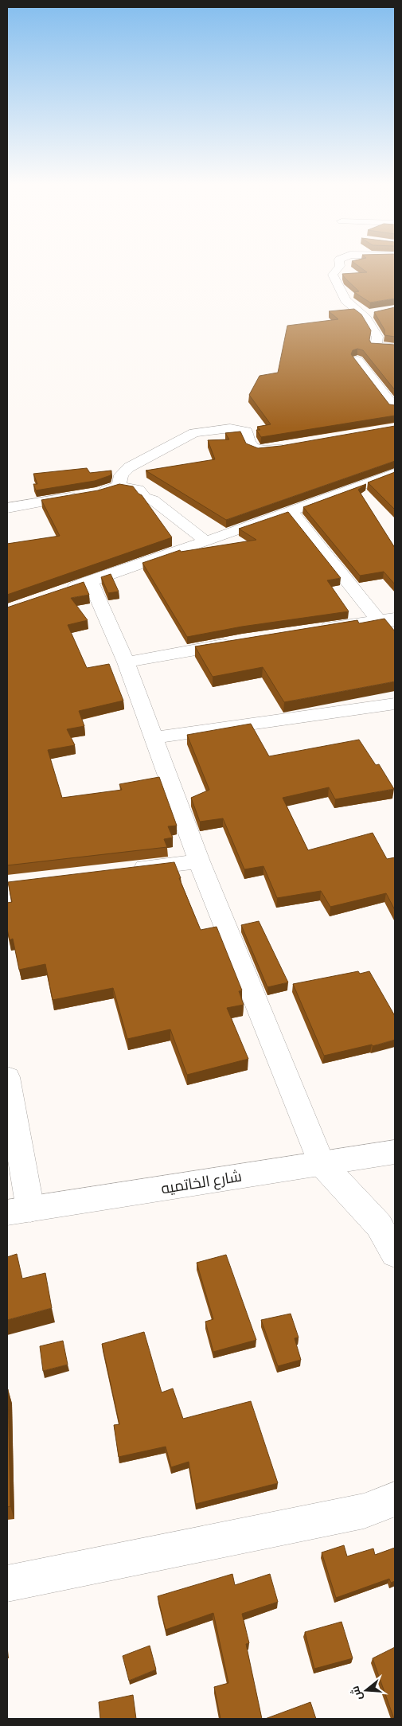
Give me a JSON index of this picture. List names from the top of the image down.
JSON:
{
  "streets": {
    "street": ["شارع الخاتميه"]
  },
  "north": "left"
}
